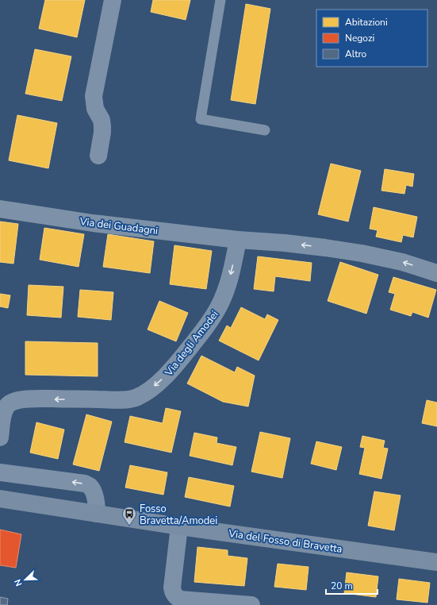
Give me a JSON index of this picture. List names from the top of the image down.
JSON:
{
  "streets": {
    "main road": ["Via del Fosso di Bravetta"],
    "street": ["Via dei Guadagni", "Via degli Amodei"]
  },
  "crossings": [
    ["Via dei Guadagni", "Via degli Amodei"]
  ],
  "one_way": ["Via degli Amodei"],
  "places": {
    "bus stop": ["Fosso Bravetta/Amodei"]
  },
  "legend": ["Abitazioni", "Negozi", "Altro"],
  "scale_bar": "20 m",
  "north": "bottom left"
}
